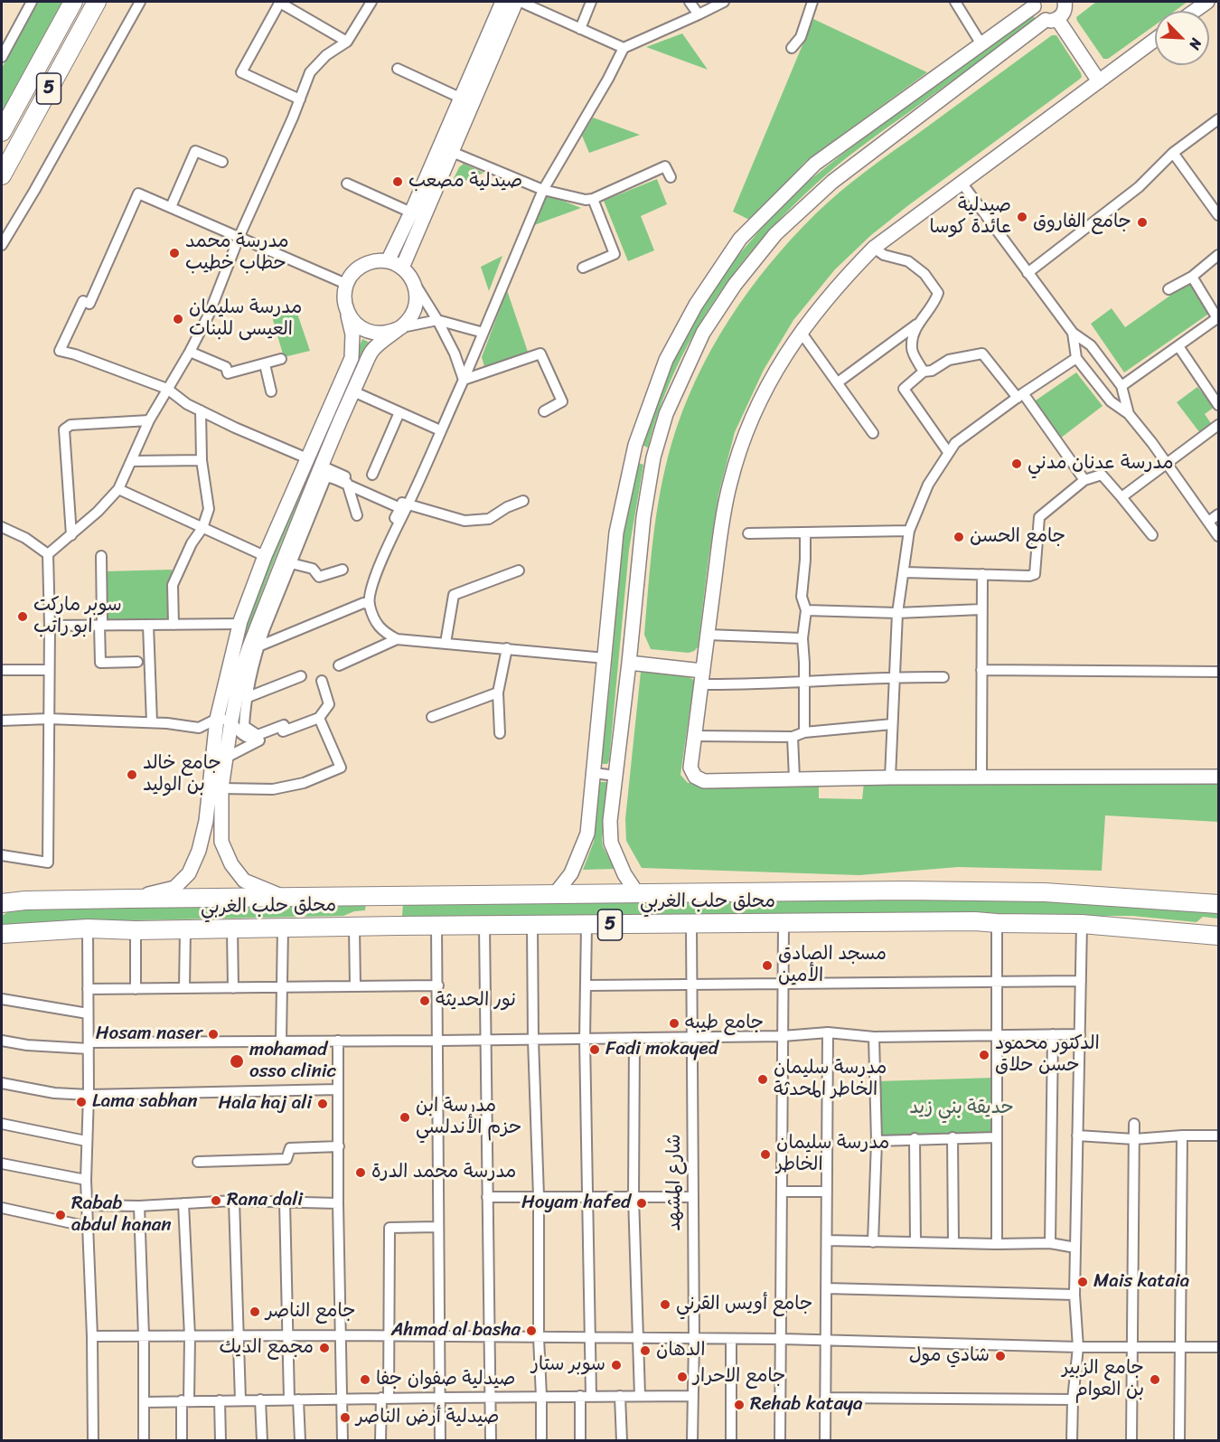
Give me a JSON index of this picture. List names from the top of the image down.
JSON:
{
  "streets": {
    "highway": ["5", "محلق حلب الغربي"],
    "street": ["شارع المشهد"]
  },
  "crossings": [
    ["محلق حلب الغربي", "شارع المشهد"]
  ],
  "parks": ["حديقة بني زيد"],
  "places": [
    "صيدلية مصعب",
    "صيدلية عائدة كوسا",
    "جامع الفاروق",
    "مدرسة محمد حطاب خطيب",
    "مدرسة سليمان العيسى للبنات",
    "مدرسة عدنان مدني",
    "جامع الحسن",
    "سوبر ماركت ابو راتب",
    "جامع خالد بن الوليد",
    "مسجد الصادق الأمين",
    "نور الحديثة",
    "جامع طيبه",
    "Hosam naser",
    "Fadi mokayed",
    "الدكتور محمود حسن حلاق",
    "mohamad osso clinic",
    "مدرسة سليمان الخاطر المحدثة",
    "Lama sabhan",
    "Hala haj ali",
    "مدرسة ابن حزم الأندلسي",
    "مدرسة سليمان الخاطر",
    "مدرسة محمد الدرة",
    "Rana dali",
    "Hoyam hafed",
    "Rabab abdul hanan",
    "Mais kataia",
    "جامع أويس القرني",
    "جامع الناصر",
    "Ahmad al basha",
    "مجمع الديك",
    "الدهان",
    "شادي مول",
    "سوبر ستار",
    "جامع الاحرار",
    "صيدلية صفوان جفا",
    "جامع الزبير بن العوام",
    "Rehab kataya",
    "صيدلية أرض الناصر"
  ],
  "north": "bottom right"
}
